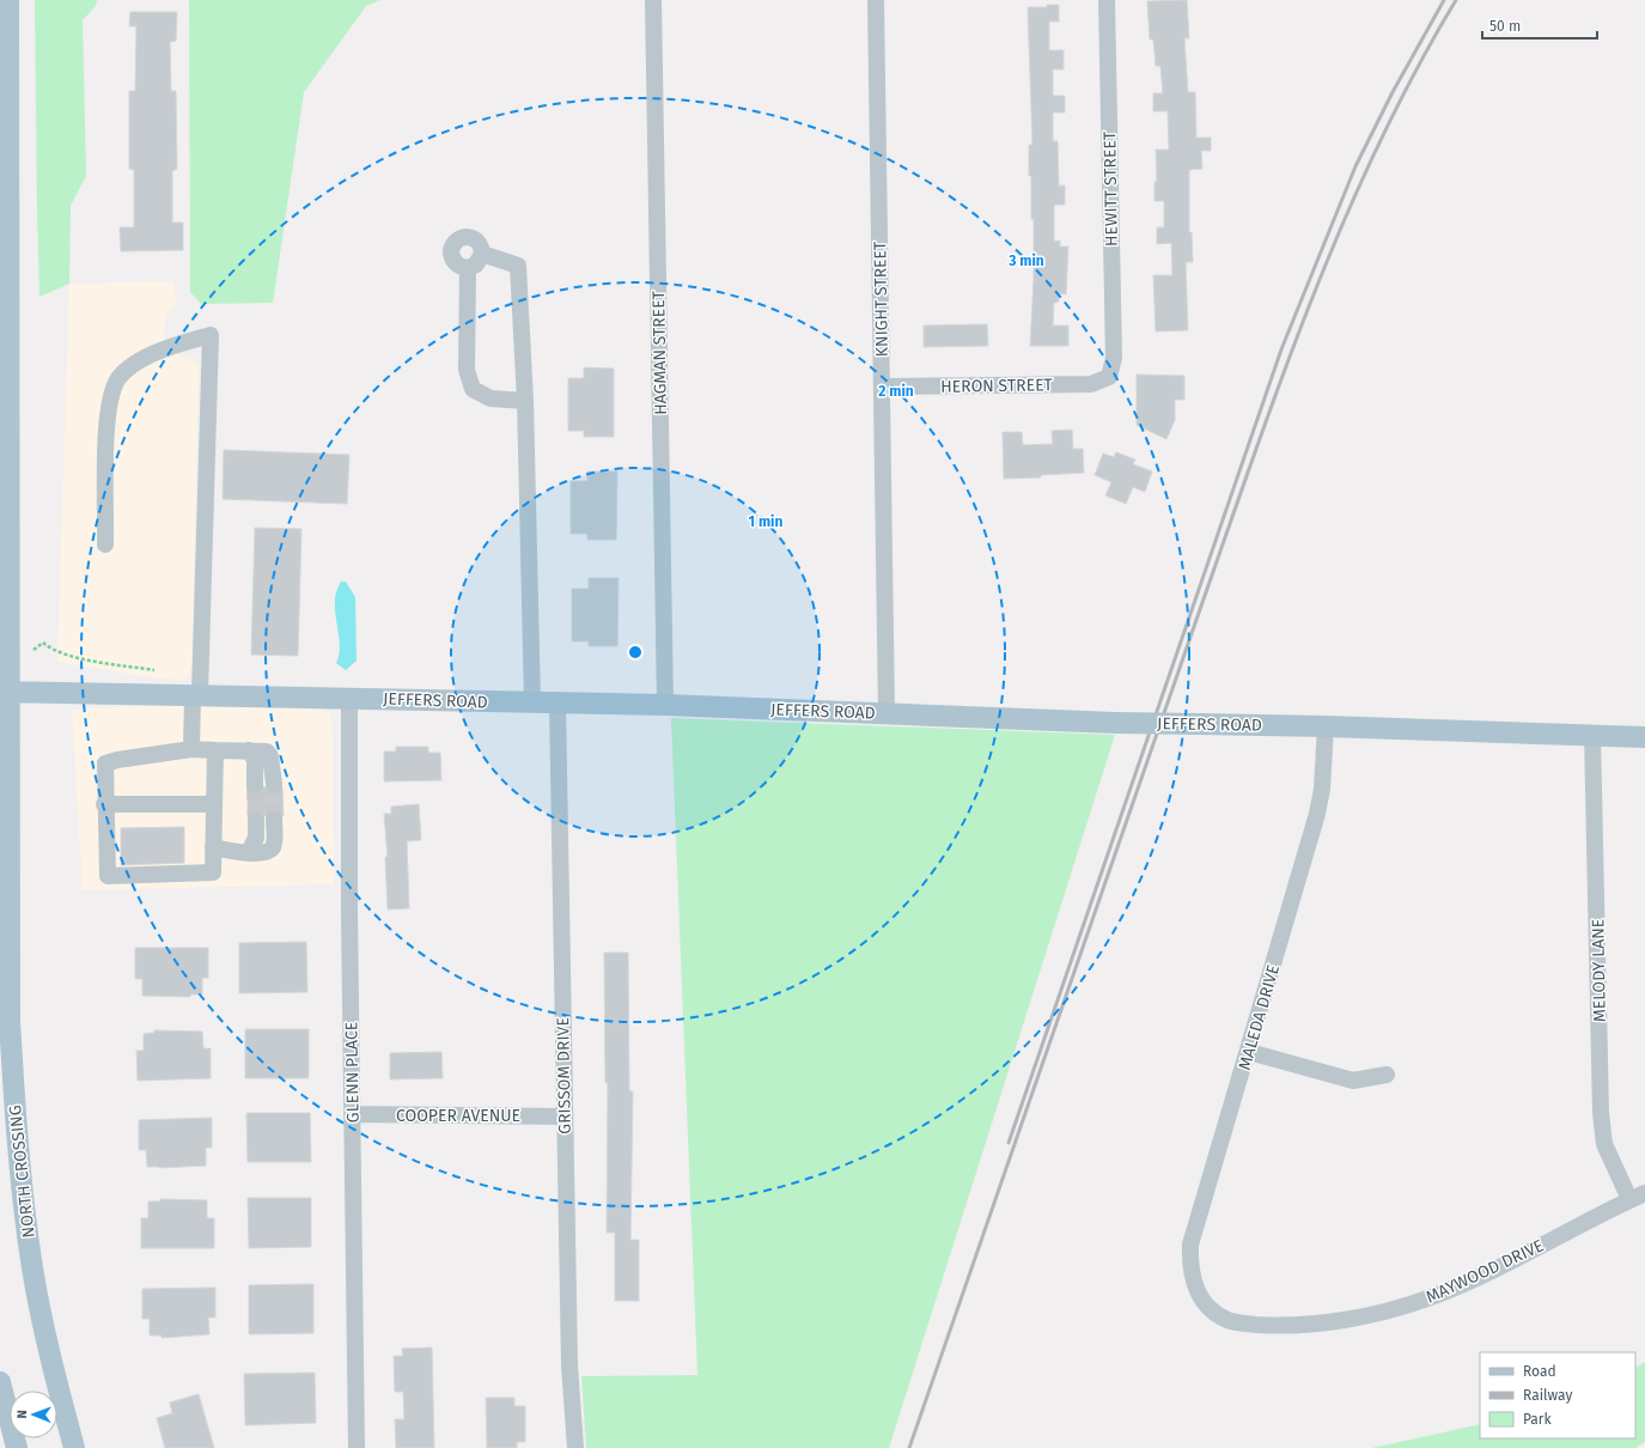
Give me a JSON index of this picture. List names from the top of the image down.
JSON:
{
  "streets": {
    "main road": ["JEFFERS ROAD", "NORTH CROSSING"],
    "street": [
      "HEWITT STREET",
      "KNIGHT STREET",
      "HAGMAN STREET",
      "HERON STREET",
      "MELODY LANE",
      "MALEDA DRIVE",
      "GLENN PLACE",
      "GRISSOM DRIVE",
      "COOPER AVENUE",
      "MAYWOOD DRIVE"
    ]
  },
  "crossings": [
    ["HEWITT STREET", "HERON STREET"],
    ["KNIGHT STREET", "HERON STREET"],
    ["KNIGHT STREET", "JEFFERS ROAD"],
    ["HAGMAN STREET", "JEFFERS ROAD"],
    ["JEFFERS ROAD", "MELODY LANE"],
    ["JEFFERS ROAD", "MALEDA DRIVE"],
    ["JEFFERS ROAD", "GLENN PLACE"],
    ["JEFFERS ROAD", "GRISSOM DRIVE"],
    ["JEFFERS ROAD", "NORTH CROSSING"],
    ["MELODY LANE", "MAYWOOD DRIVE"],
    ["MALEDA DRIVE", "MAYWOOD DRIVE"],
    ["GLENN PLACE", "COOPER AVENUE"],
    ["GRISSOM DRIVE", "COOPER AVENUE"]
  ],
  "legend": ["Road", "Railway", "Park"],
  "scale_bar": "50 m",
  "north": "left",
  "rings": ["3 min", "2 min", "1 min"]
}
